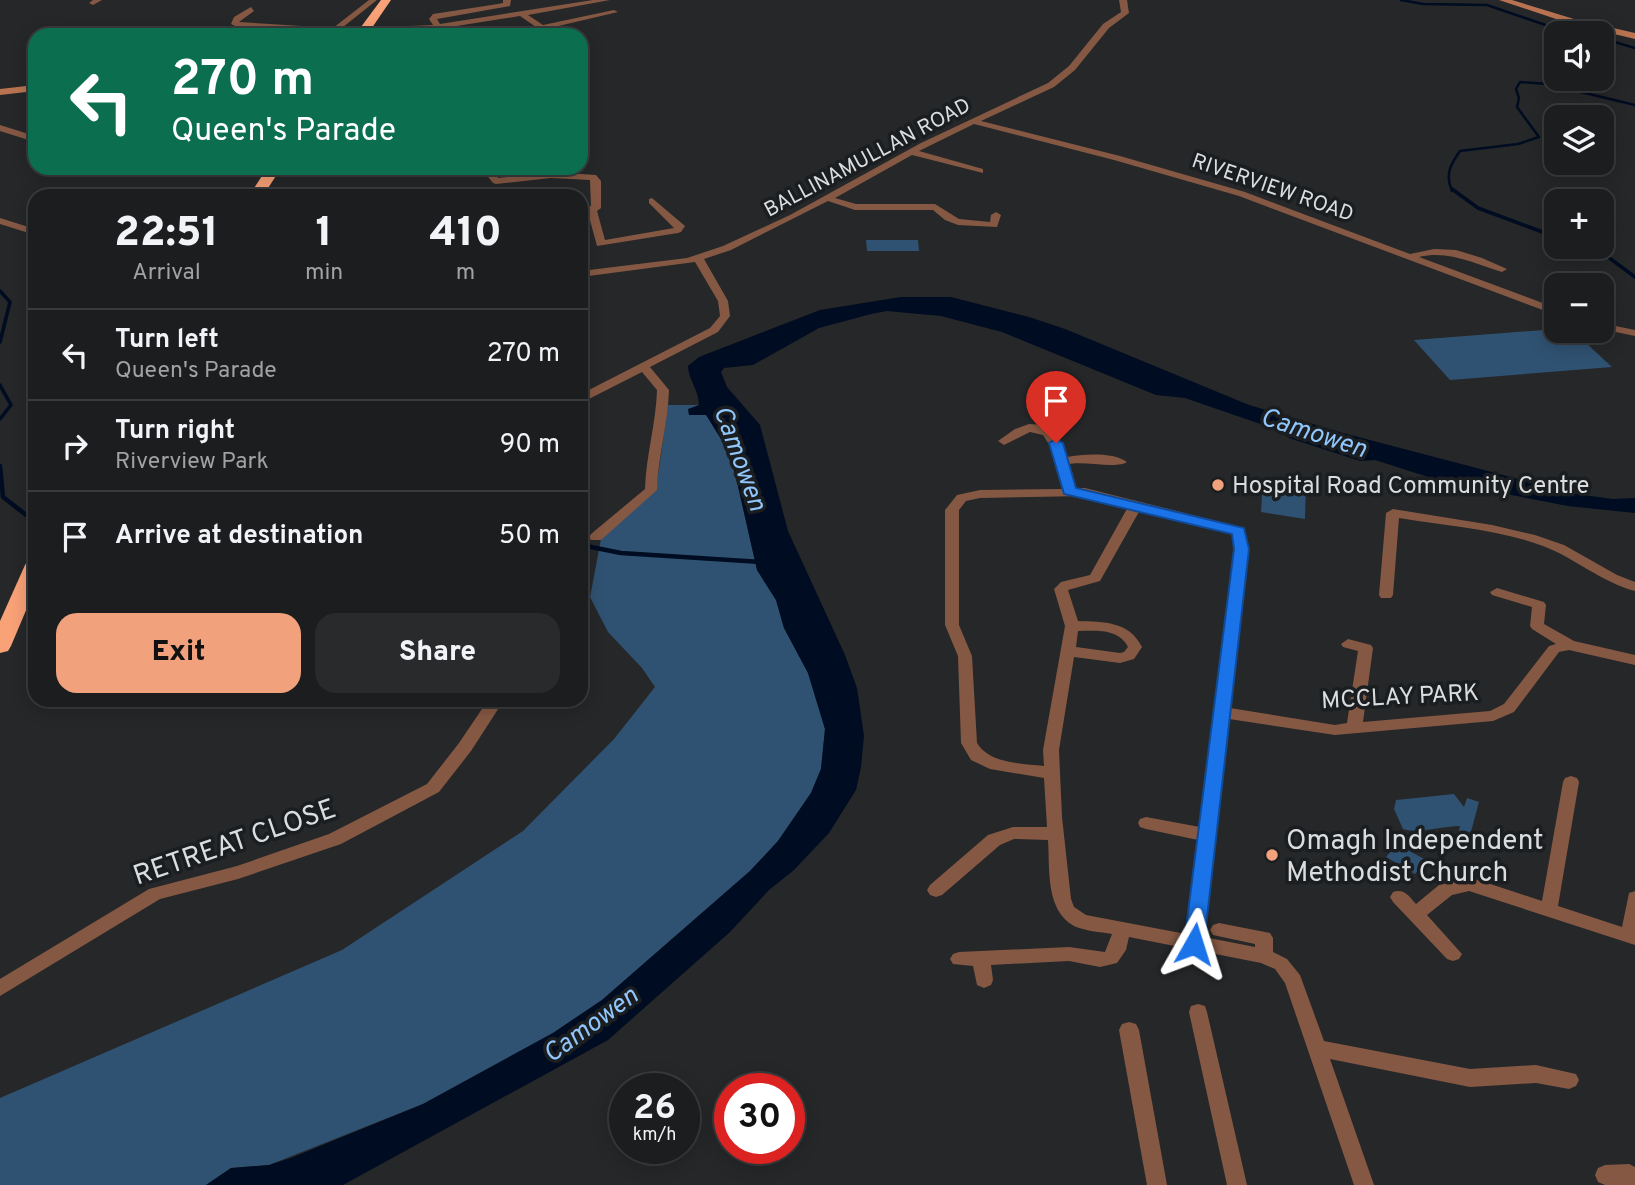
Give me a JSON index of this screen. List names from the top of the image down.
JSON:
{
  "streets": {
    "street": [
      "BALLINAMULLAN ROAD",
      "RIVERVIEW ROAD",
      "MCCLAY PARK",
      "RETREAT CLOSE"
    ]
  },
  "crossings": [
    ["BALLINAMULLAN ROAD", "RIVERVIEW ROAD"]
  ],
  "water": ["Camowen"],
  "places": ["Hospital Road Community Centre", "Omagh Independent Methodist Church"],
  "page": {
    "map_buttons": ["+", "−"],
    "turn": ["270 m", "Queen's Parade"],
    "eta": [
      "22:51",
      "Arrival",
      "1",
      "min",
      "410",
      "m"
    ],
    "list": [
      {
        "name": "Turn left",
        "note": "Queen's Parade",
        "value": "270 m"
      },
      {
        "name": "Turn right",
        "note": "Riverview Park",
        "value": "90 m"
      },
      {
        "name": "Arrive at destination",
        "value": "50 m"
      }
    ],
    "buttons": ["Exit", "Share"],
    "speed": "26 km/h",
    "limit": "30"
  }
}
